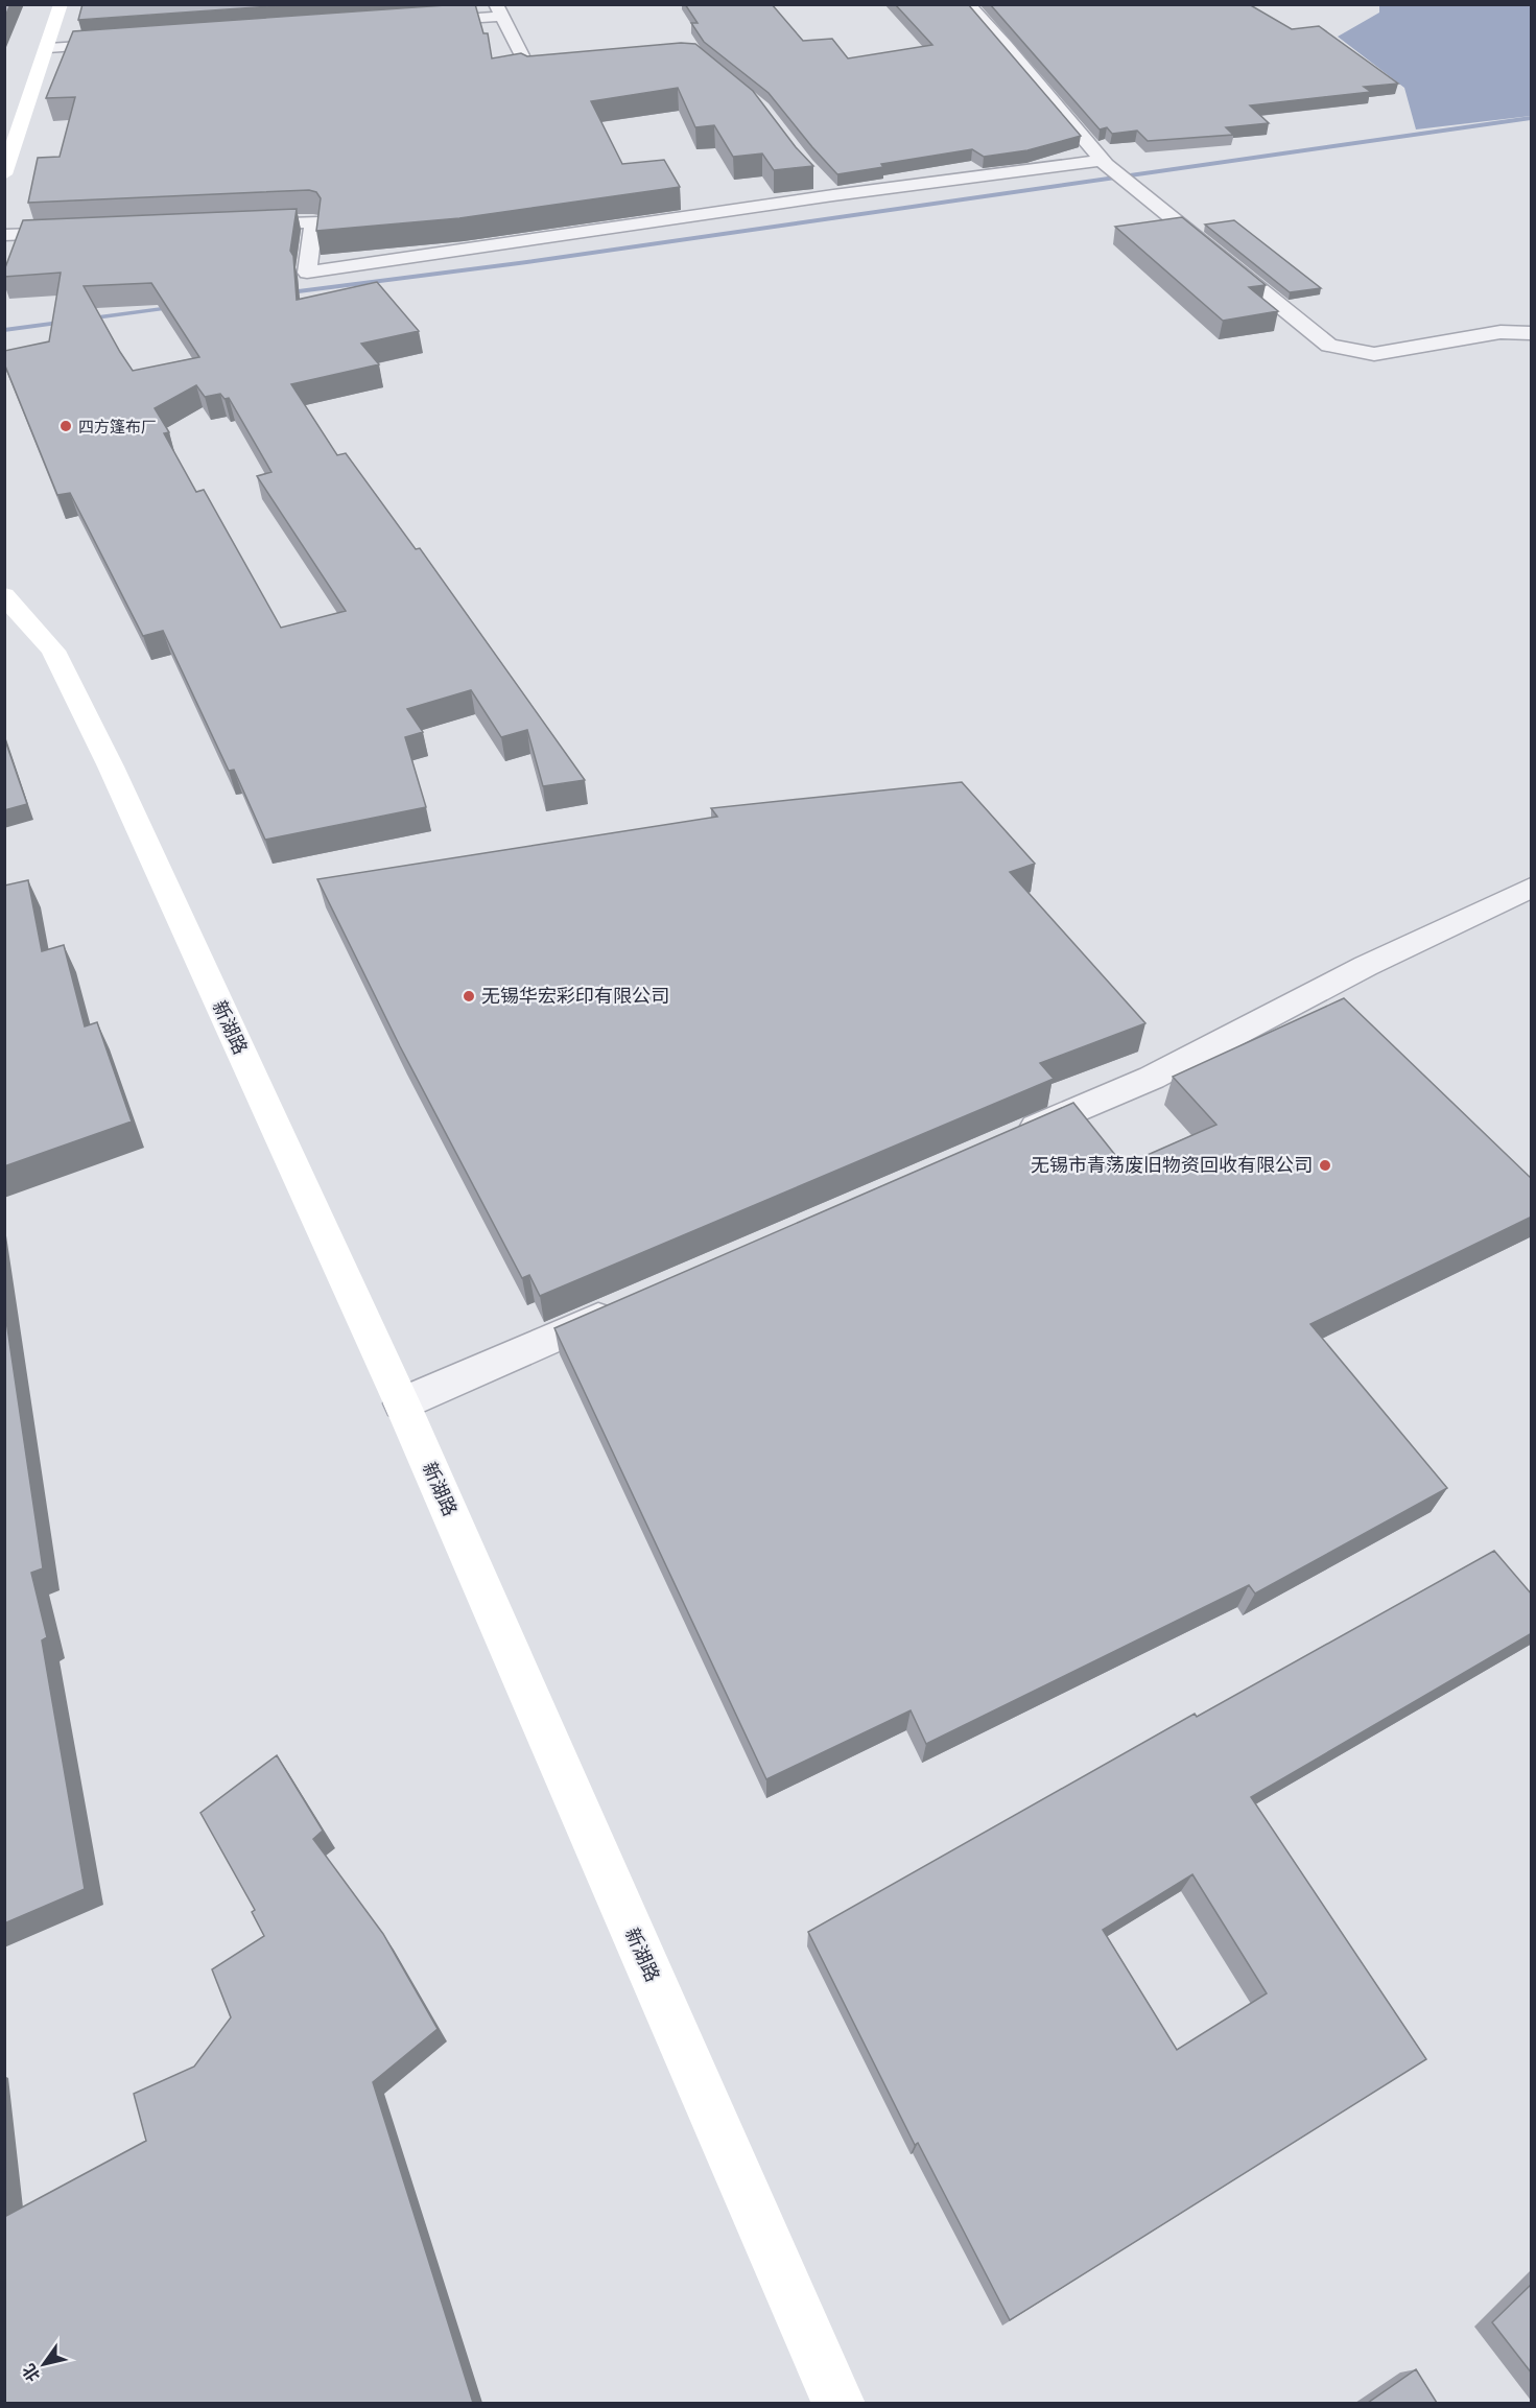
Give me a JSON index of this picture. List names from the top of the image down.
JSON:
{
  "streets": {
    "main road": ["新湖路"]
  },
  "places": ["四方篷布厂", "无锡华宏彩印有限公司", "无锡市青荡废旧物资回收有限公司"],
  "north": "bottom left"
}
